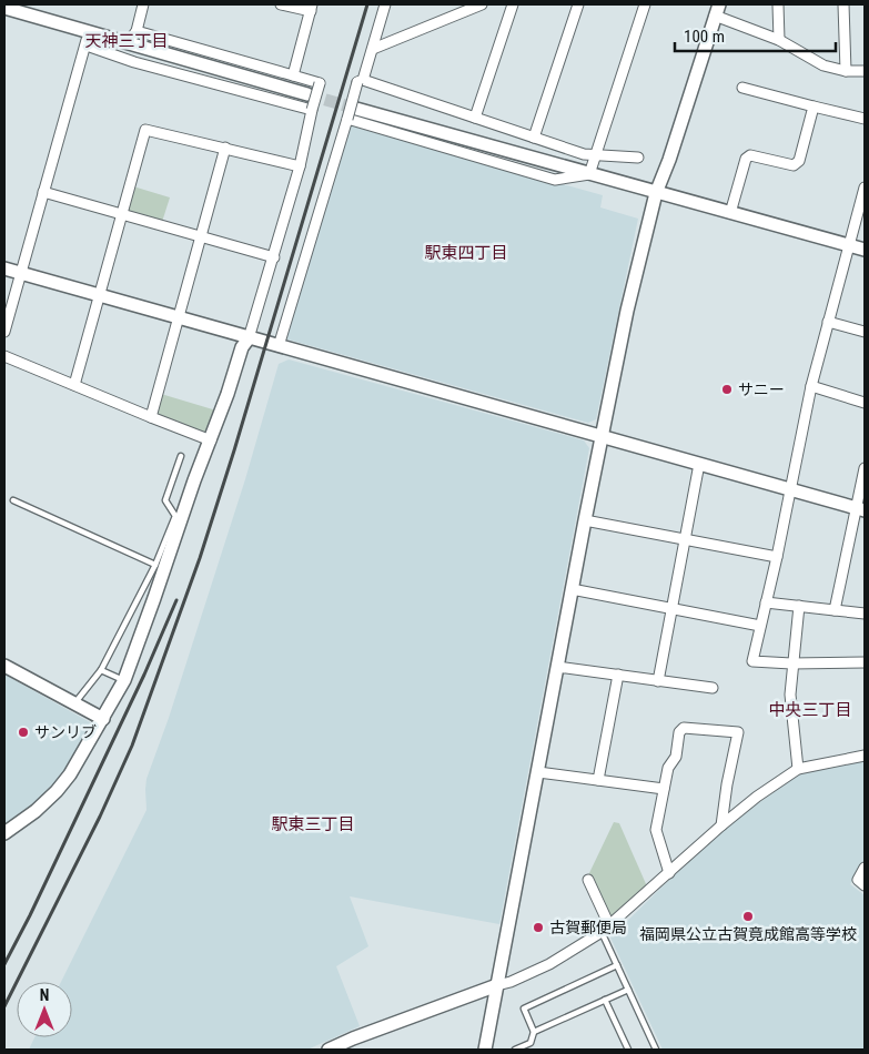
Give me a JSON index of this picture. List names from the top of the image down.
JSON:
{
  "districts": [
    "天神三丁目",
    "駅東四丁目",
    "中央三丁目",
    "駅東三丁目"
  ],
  "places": [
    "サニー",
    "サンリブ",
    "福岡県公立古賀竟成館高等学校",
    "古賀郵便局"
  ],
  "scale_bar": "100 m",
  "north": "top"
}
